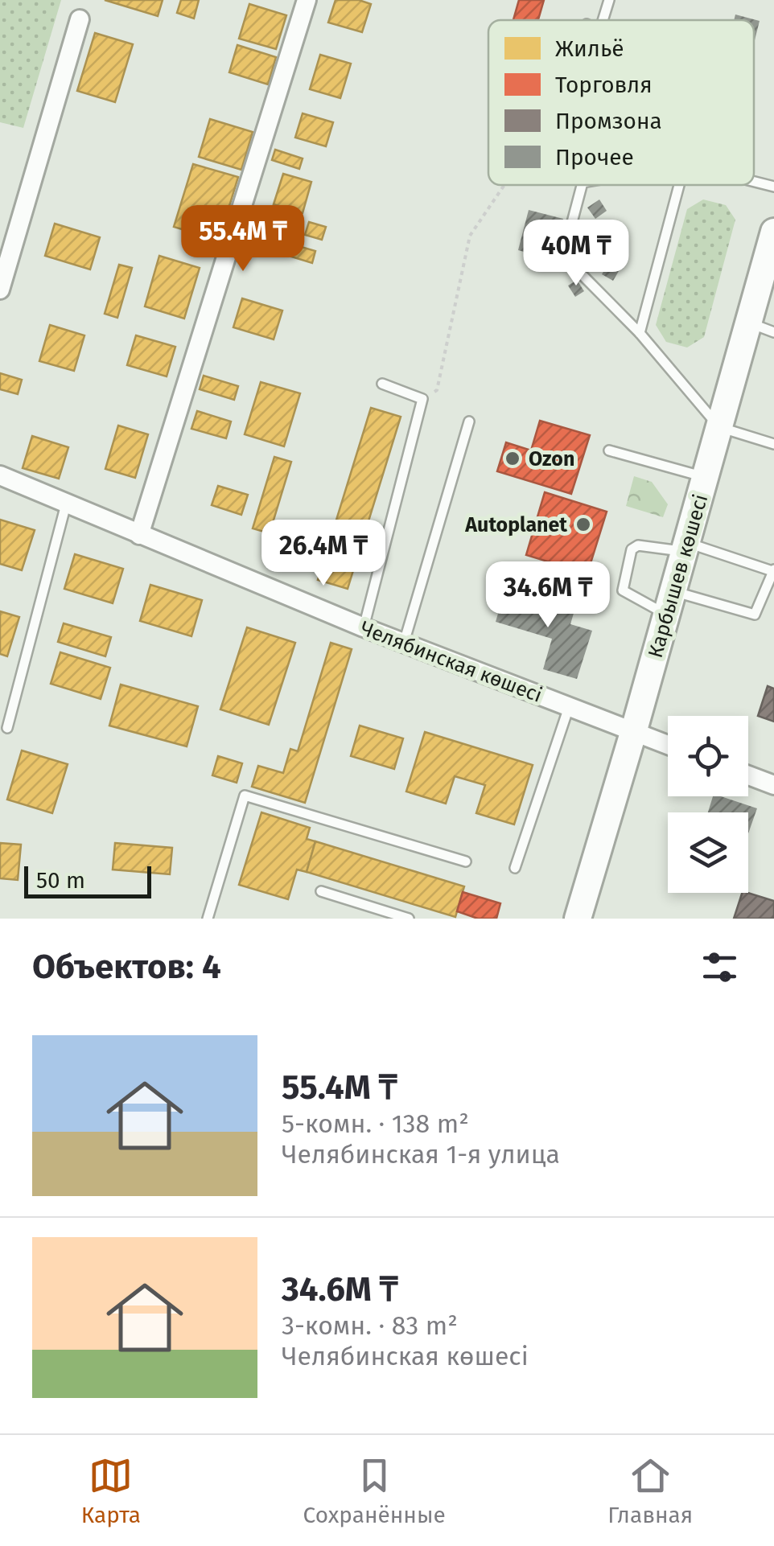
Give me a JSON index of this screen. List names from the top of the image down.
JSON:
{
  "streets": {
    "main road": ["Карбышев көшесі"],
    "street": ["Челябинская көшесі"]
  },
  "crossings": [
    ["Карбышев көшесі", "Челябинская көшесі"]
  ],
  "places": ["Ozon", "Autoplanet"],
  "legend": [
    "Жильё",
    "Торговля",
    "Промзона",
    "Прочее"
  ],
  "scale_bar": "50 m",
  "page": {
    "price": [
      "55.4M ₸",
      "40M ₸",
      "26.4M ₸",
      "34.6M ₸"
    ],
    "scale": "50 m",
    "heading": "Объектов: 4",
    "list": [
      {
        "name": "55.4M ₸",
        "note": "5-комн. · 138 m² · Челябинская 1-я улица"
      },
      {
        "name": "34.6M ₸",
        "note": "3-комн. · 83 m² · Челябинская көшесі"
      }
    ],
    "tabs": ["Карта", "Сохранённые", "Главная"]
  }
}
